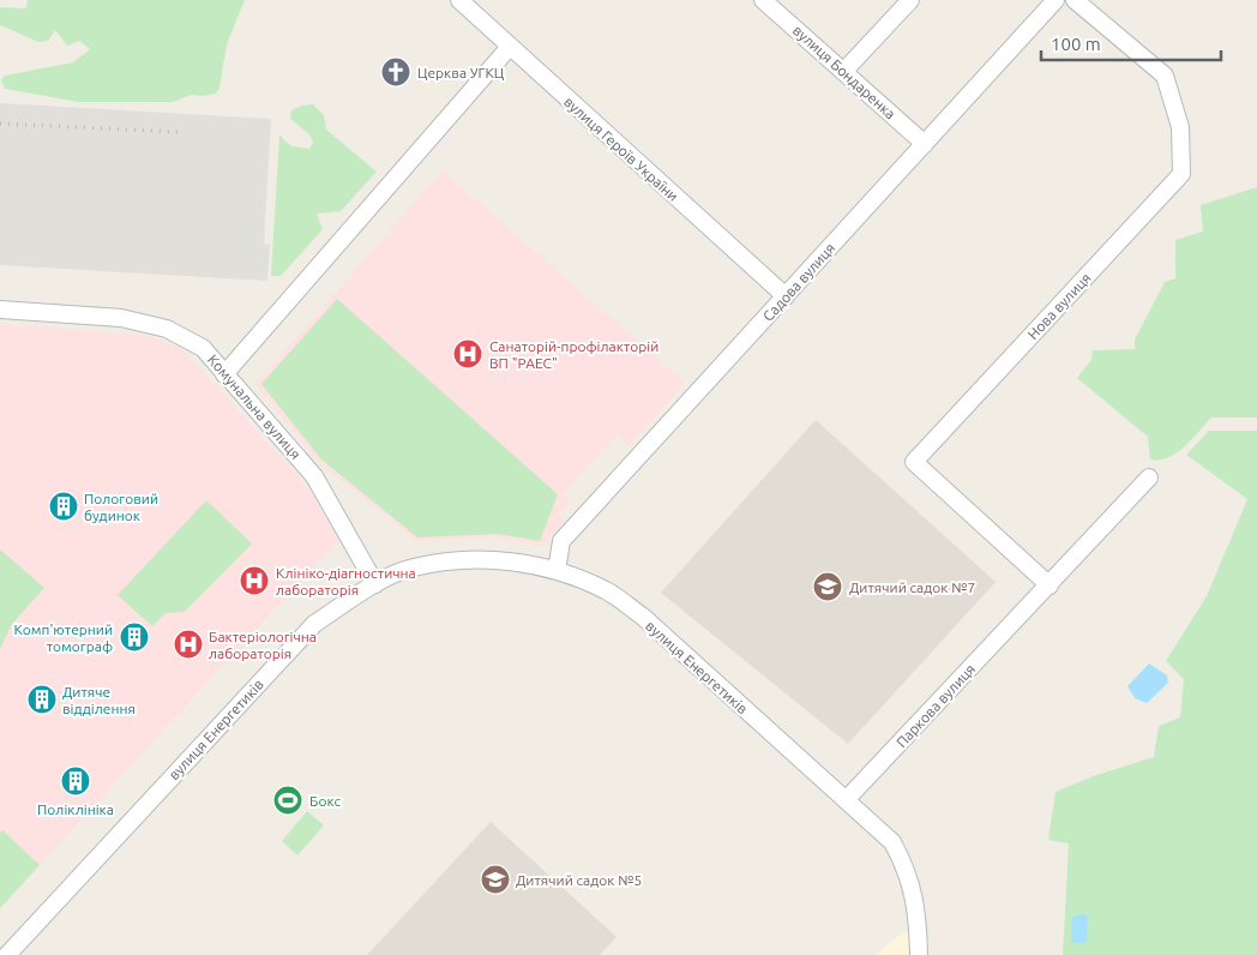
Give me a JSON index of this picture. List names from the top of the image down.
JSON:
{
  "streets": {
    "street": [
      "вулиця Бондаренка",
      "вулиця Героїв України",
      "Садова вулиця",
      "Нова вулиця",
      "Комунальна вулиця",
      "вулиця Енергетиків",
      "Паркова вулиця"
    ]
  },
  "crossings": [
    ["вулиця Бондаренка", "Садова вулиця"],
    ["вулиця Героїв України", "Садова вулиця"],
    ["Садова вулиця", "вулиця Енергетиків"],
    ["Нова вулиця", "Паркова вулиця"],
    ["Комунальна вулиця", "вулиця Енергетиків"],
    ["вулиця Енергетиків", "Паркова вулиця"]
  ],
  "places": {
    "church": ["Церква УГКЦ"],
    "hospital": ["Санаторій-профілакторій ВП \"РАЕС\"", "Клініко-діагностична лабораторія", "Бактеріологічна лабораторія"],
    "building": [
      "Пологовий будинок",
      "Комп'ютерний томограф",
      "Дитяче відділення",
      "Поліклініка"
    ],
    "school or university": ["Дитячий садок №7", "Дитячий садок №5"],
    "sports": ["Бокс"]
  },
  "scale_bar": "100 m"
}
